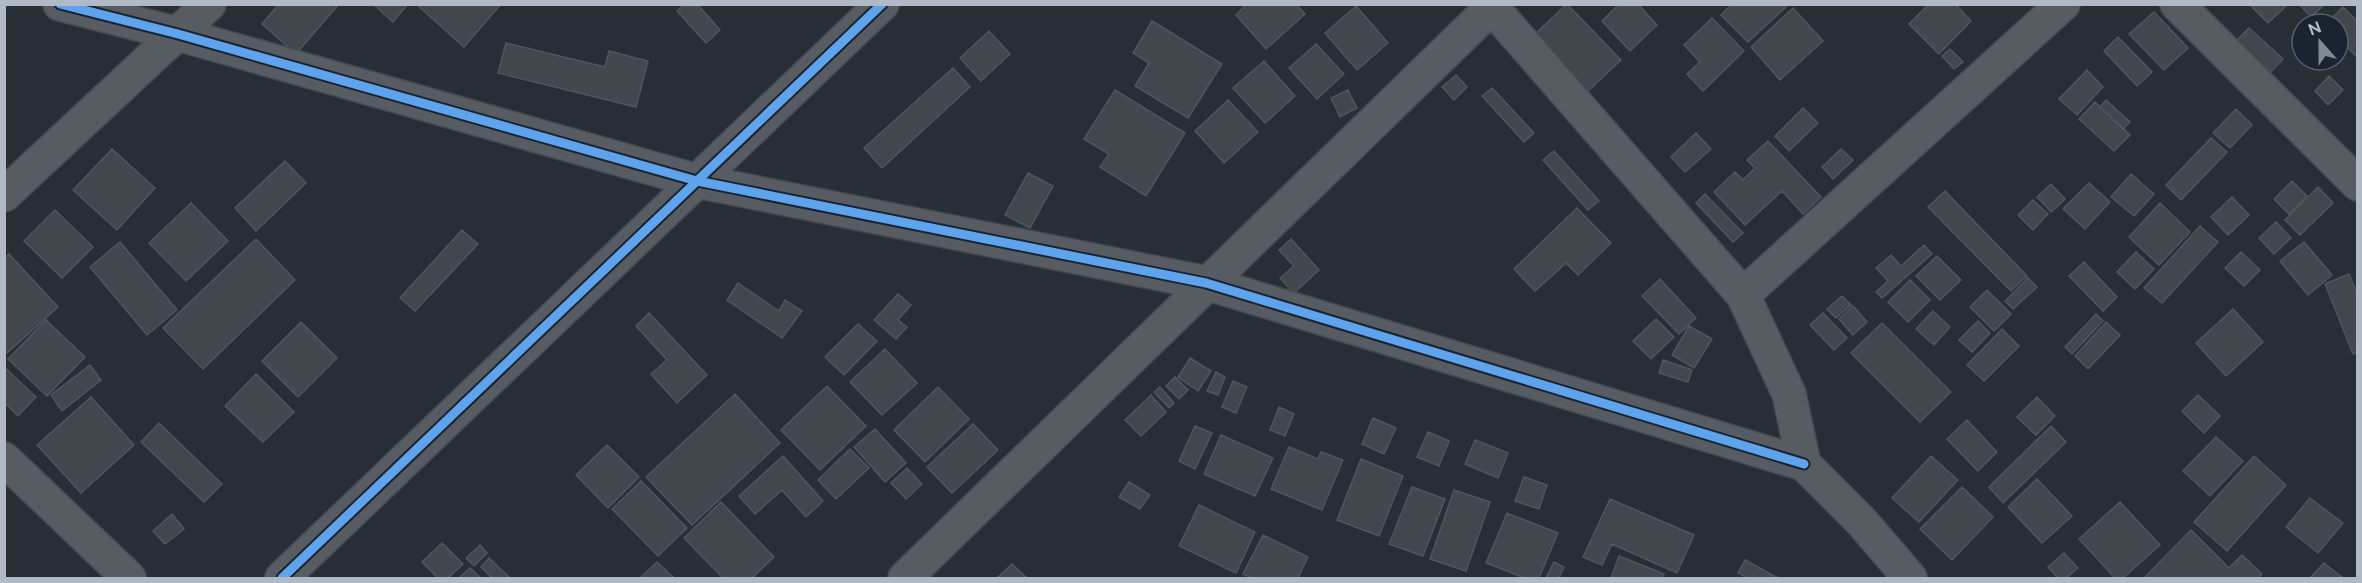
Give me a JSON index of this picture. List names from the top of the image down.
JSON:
{
  "north": "top"
}
